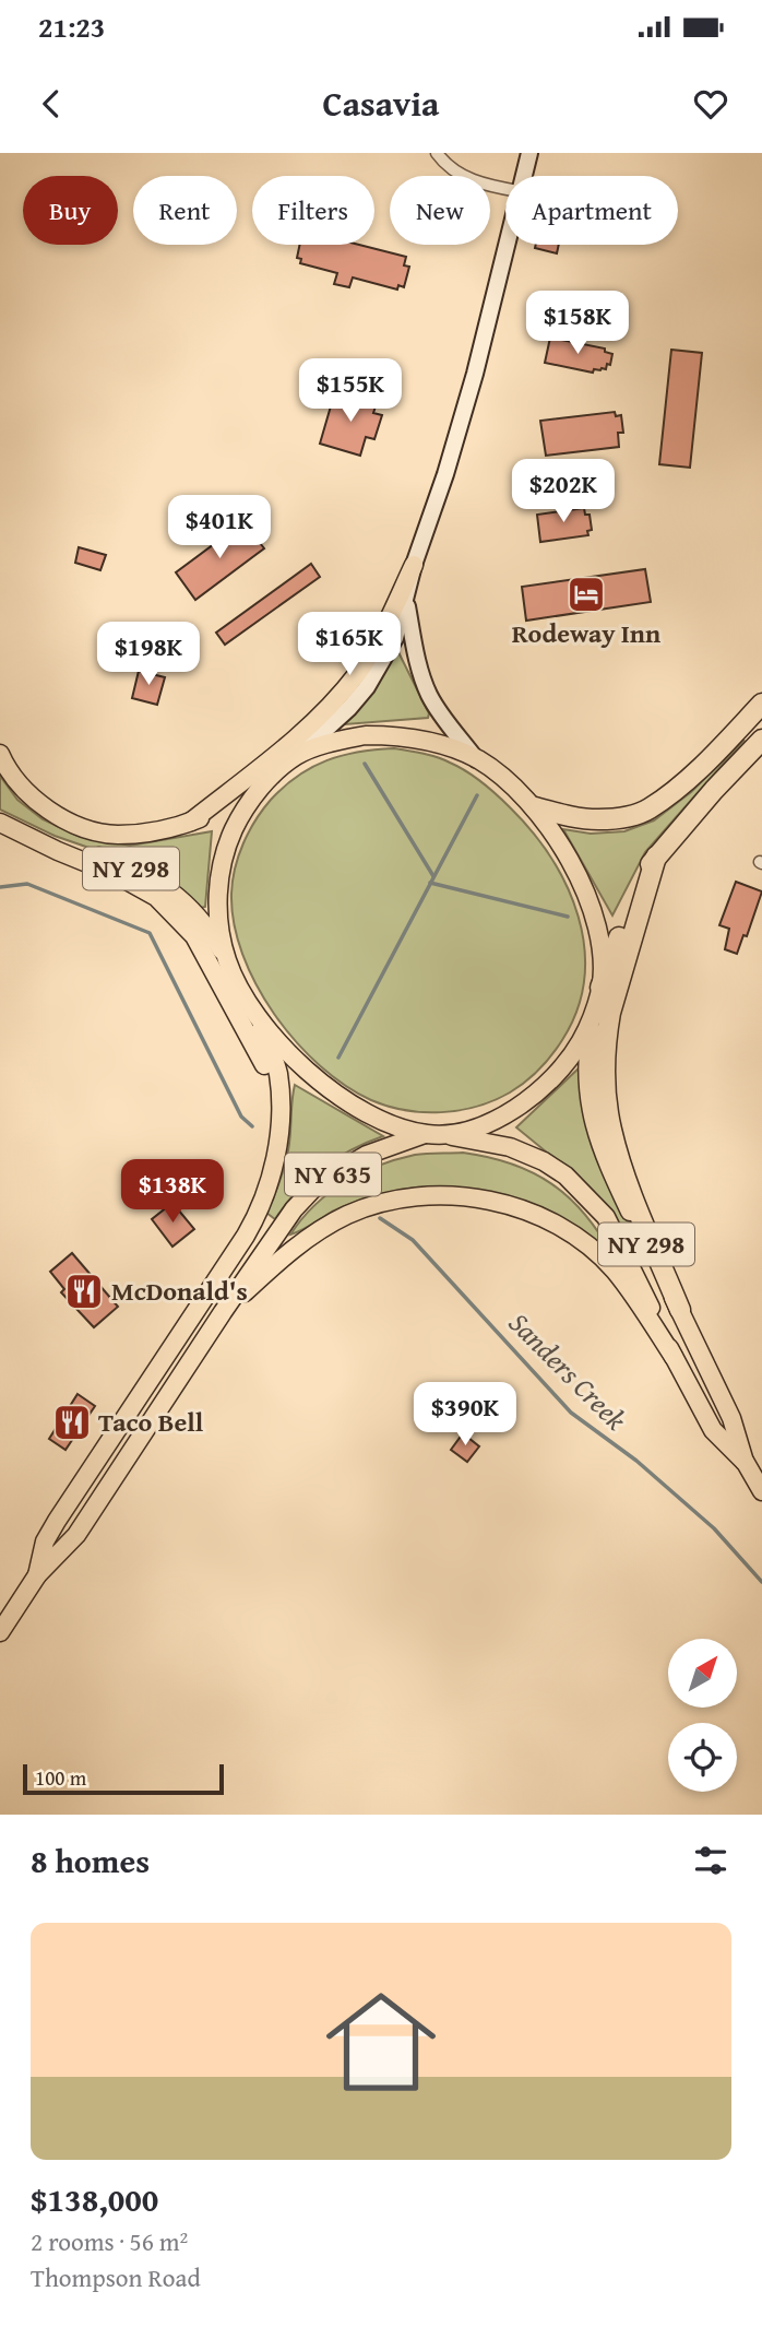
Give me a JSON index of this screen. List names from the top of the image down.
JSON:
{
  "streets": {
    "main road": ["NY 298", "NY 635"]
  },
  "crossings": [
    ["NY 298", "NY 635"]
  ],
  "water": ["Sanders Creek"],
  "places": {
    "hotel": ["Rodeway Inn"],
    "restaurant": ["McDonald's", "Taco Bell"]
  },
  "scale_bar": "100 m",
  "north": "top right",
  "page": {
    "status": "21:23",
    "header": "Casavia",
    "chip": [
      "Buy",
      "Rent",
      "Filters",
      "New",
      "Apartment"
    ],
    "price": [
      "$158K",
      "$155K",
      "$202K",
      "$401K",
      "$165K",
      "$198K",
      "$138K",
      "$390K"
    ],
    "scale": "100 m",
    "heading": "8 homes",
    "list": [
      {
        "name": "$138,000",
        "note": "2 rooms · 56 m² · Thompson Road"
      }
    ]
  }
}
